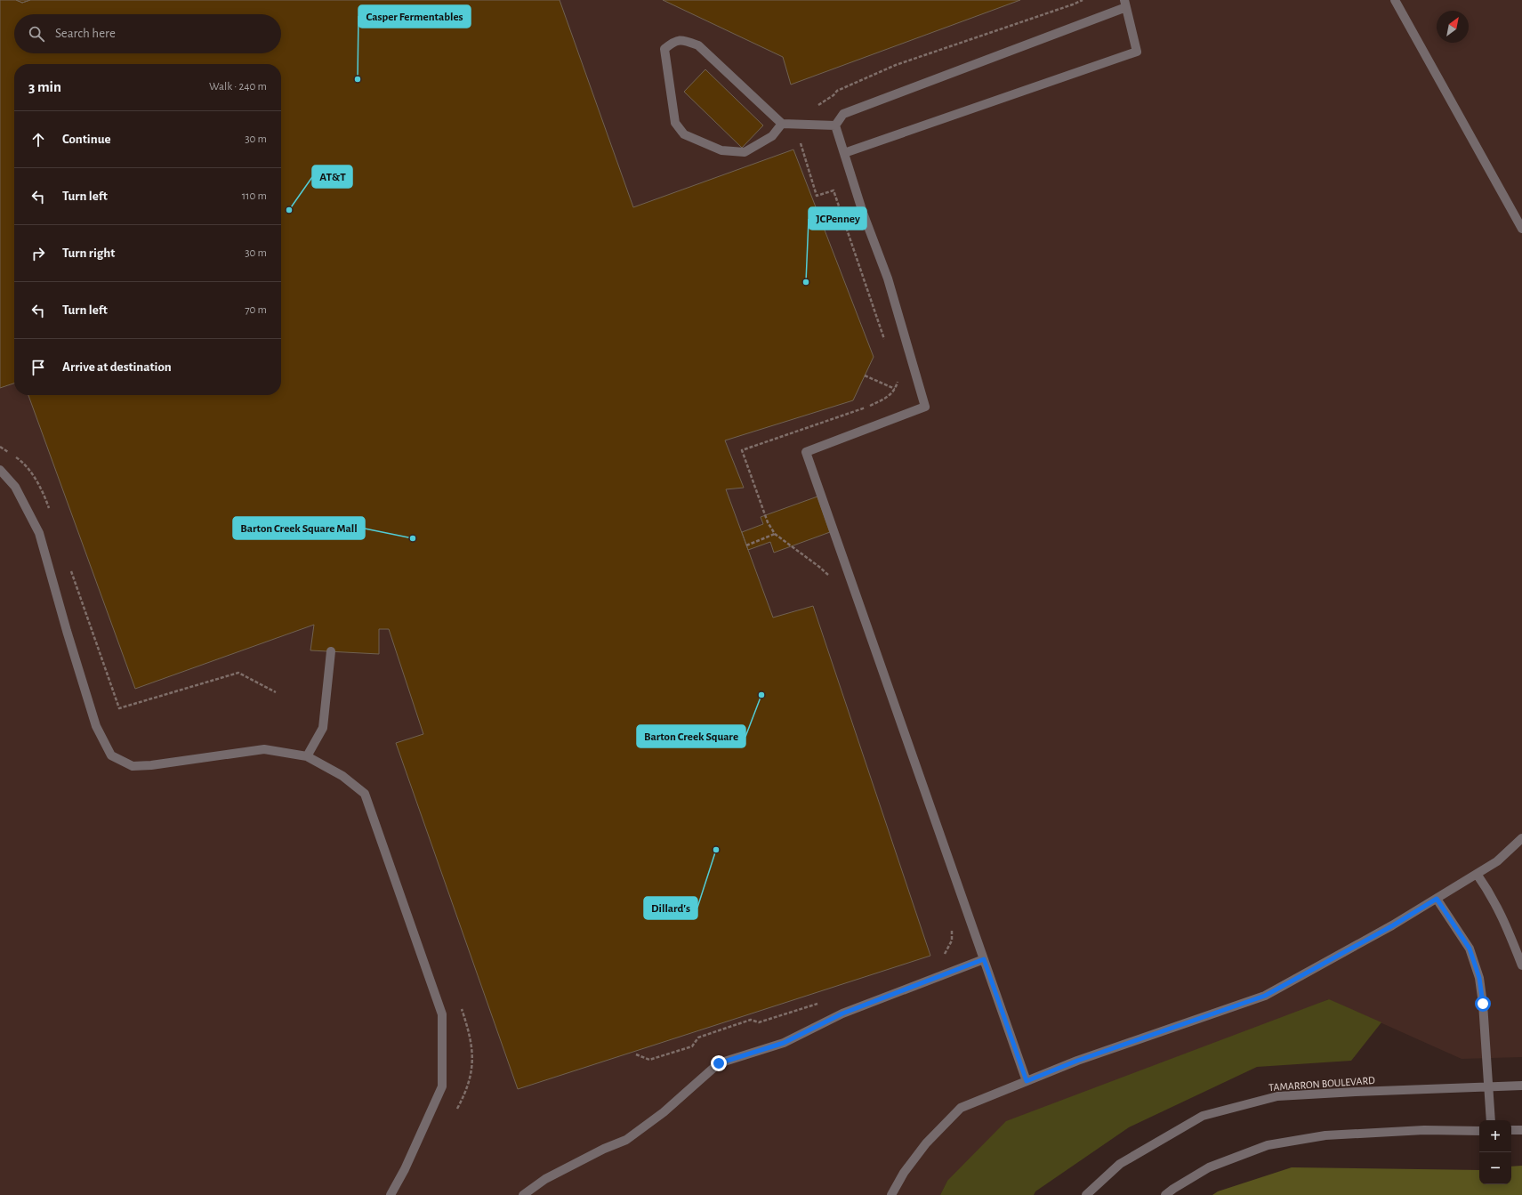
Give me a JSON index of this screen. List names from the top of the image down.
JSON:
{
  "streets": {
    "street": ["TAMARRON BOULEVARD"]
  },
  "places": [
    "Casper Fermentables",
    "AT&T",
    "JCPenney",
    "Barton Creek Square Mall",
    "Barton Creek Square",
    "Dillard's"
  ],
  "north": "top right",
  "page": {
    "search": "Search here",
    "heading": ["3 min", "Walk · 240 m"],
    "list": [
      ["Continue", "30 m"],
      ["Turn left", "110 m"],
      ["Turn right", "30 m"],
      ["Turn left", "70 m"],
      "Arrive at destination"
    ],
    "map_buttons": ["+", "−"]
  }
}
